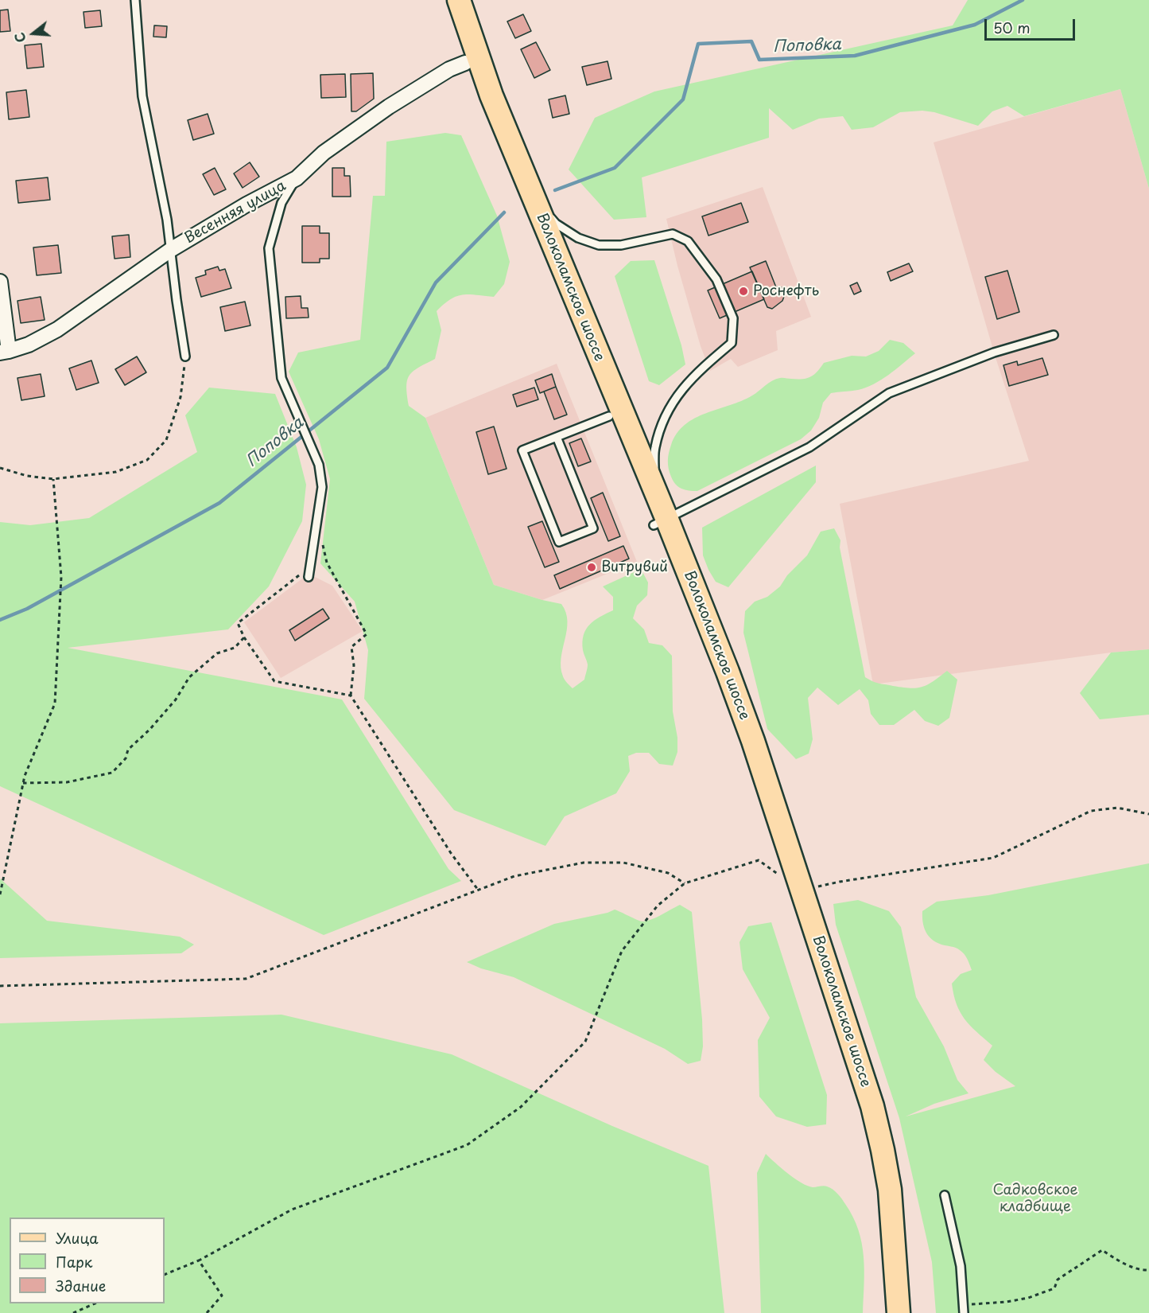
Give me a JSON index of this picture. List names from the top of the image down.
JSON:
{
  "streets": {
    "main road": ["Волоколамское шоссе"],
    "street": ["Весенняя улица"]
  },
  "crossings": [
    ["Весенняя улица", "Волоколамское шоссе"]
  ],
  "water": ["Поповка"],
  "parks": ["Садковское кладбище"],
  "places": ["Роснефть", "Витрувий"],
  "legend": ["Улица", "Парк", "Здание"],
  "scale_bar": "50 m",
  "north": "left"
}
